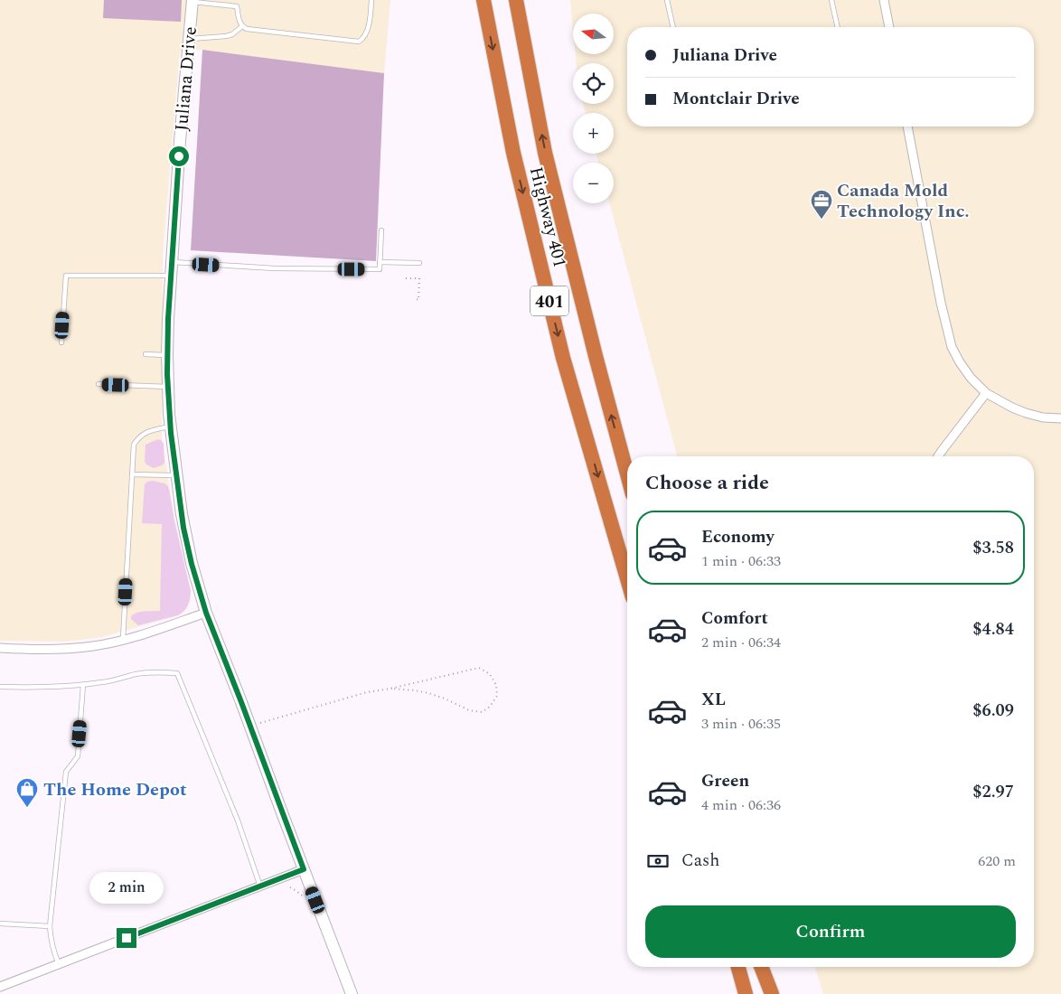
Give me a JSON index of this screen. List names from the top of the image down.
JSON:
{
  "streets": {
    "highway": ["Highway 401", "401"],
    "street": ["Juliana Drive"]
  },
  "places": {
    "office": ["Canada Mold Technology Inc."],
    "shop": ["The Home Depot"]
  },
  "north": "left",
  "page": {
    "map_buttons": ["+", "−"],
    "banner": ["Juliana Drive", "Montclair Drive"],
    "heading": "Choose a ride",
    "list": [
      {
        "name": "Economy",
        "note": "1 min · 06:33",
        "value": "$3.58"
      },
      {
        "name": "Comfort",
        "note": "2 min · 06:34",
        "value": "$4.84"
      },
      {
        "name": "XL",
        "note": "3 min · 06:35",
        "value": "$6.09"
      },
      {
        "name": "Green",
        "note": "4 min · 06:36",
        "value": "$2.97"
      }
    ],
    "pay": ["Cash", "620 m"],
    "bubble": "2 min",
    "buttons": "Confirm"
  }
}
